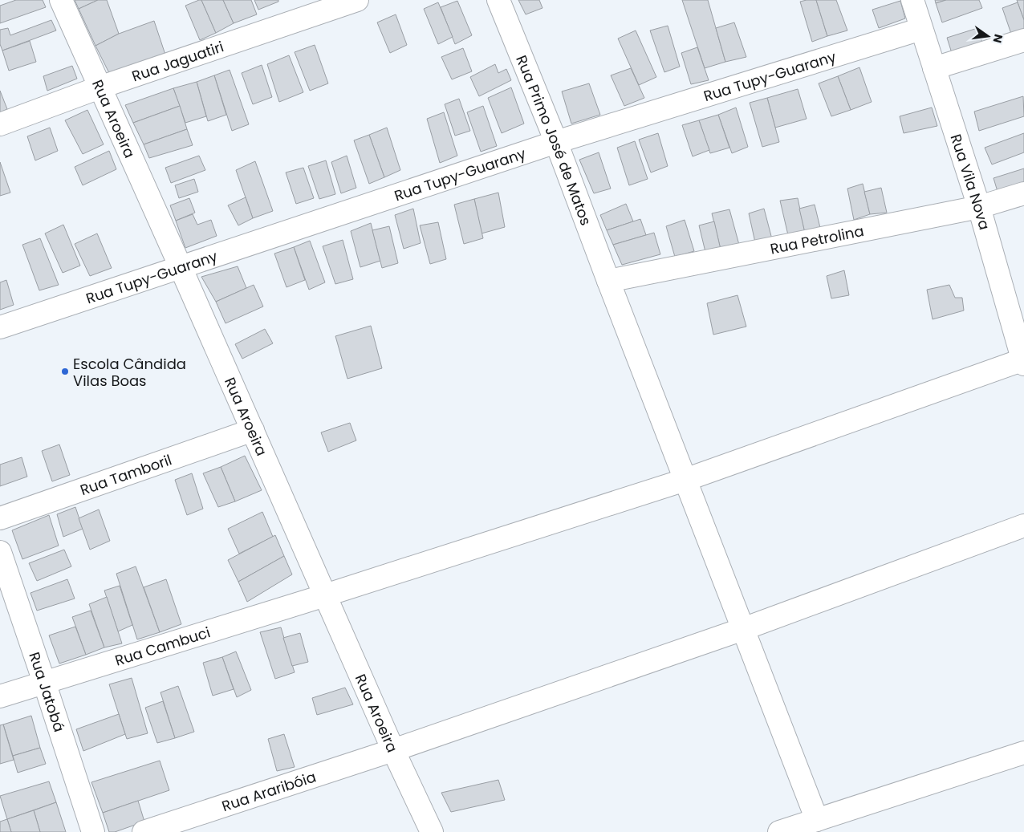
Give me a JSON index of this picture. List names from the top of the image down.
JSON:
{
  "streets": {
    "street": [
      "Rua Jaguatiri",
      "Rua Tupy-Guarany",
      "Rua Aroeira",
      "Rua Primo José de Matos",
      "Rua Vila Nova",
      "Rua Petrolina",
      "Rua Tamboril",
      "Rua Cambuci",
      "Rua Jatobá",
      "Rua Araribóia"
    ]
  },
  "crossings": [
    ["Rua Jaguatiri", "Rua Aroeira"],
    ["Rua Tupy-Guarany", "Rua Aroeira"],
    ["Rua Tupy-Guarany", "Rua Primo José de Matos"],
    ["Rua Tupy-Guarany", "Rua Vila Nova"],
    ["Rua Aroeira", "Rua Tamboril"],
    ["Rua Aroeira", "Rua Cambuci"],
    ["Rua Aroeira", "Rua Araribóia"],
    ["Rua Primo José de Matos", "Rua Petrolina"],
    ["Rua Primo José de Matos", "Rua Cambuci"],
    ["Rua Primo José de Matos", "Rua Araribóia"],
    ["Rua Vila Nova", "Rua Petrolina"],
    ["Rua Vila Nova", "Rua Cambuci"],
    ["Rua Cambuci", "Rua Jatobá"]
  ],
  "places": ["Escola Cândida Vilas Boas"],
  "north": "right"
}
